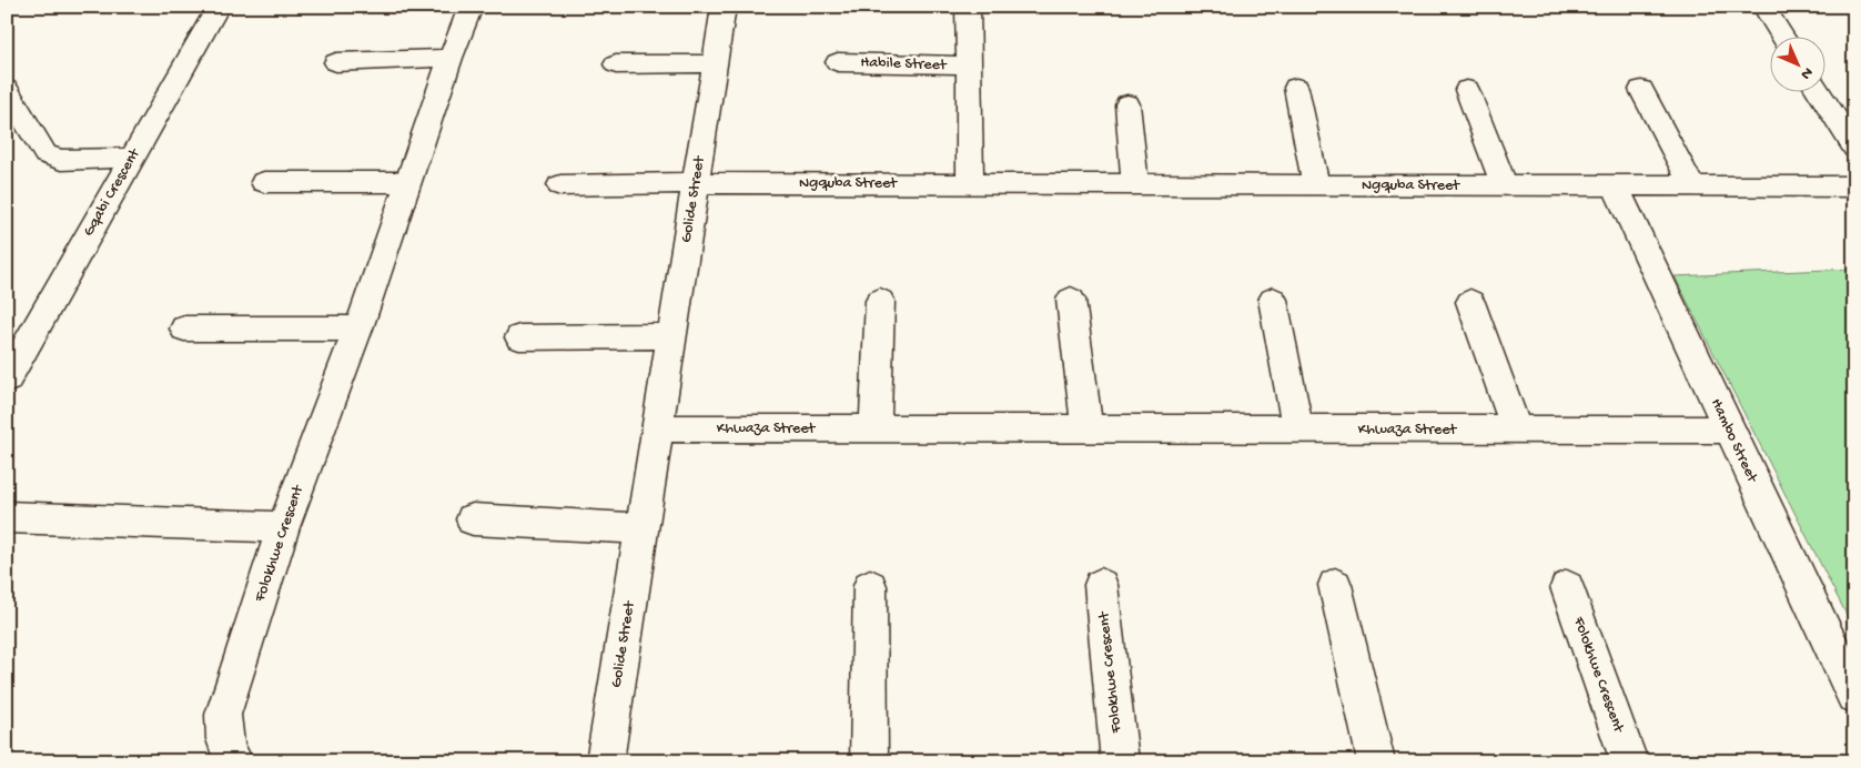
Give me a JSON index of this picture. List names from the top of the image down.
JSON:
{
  "streets": {
    "street": [
      "Habile Street",
      "Ngquba Street",
      "Gqabi Crescent",
      "Golide Street",
      "Khwaza Street",
      "Hambo Street",
      "Folokhwe Crescent"
    ]
  },
  "crossings": [
    ["Habile Street", "Ngquba Street"],
    ["Ngquba Street", "Golide Street"],
    ["Ngquba Street", "Hambo Street"],
    ["Golide Street", "Khwaza Street"],
    ["Khwaza Street", "Hambo Street"]
  ],
  "north": "bottom right"
}
